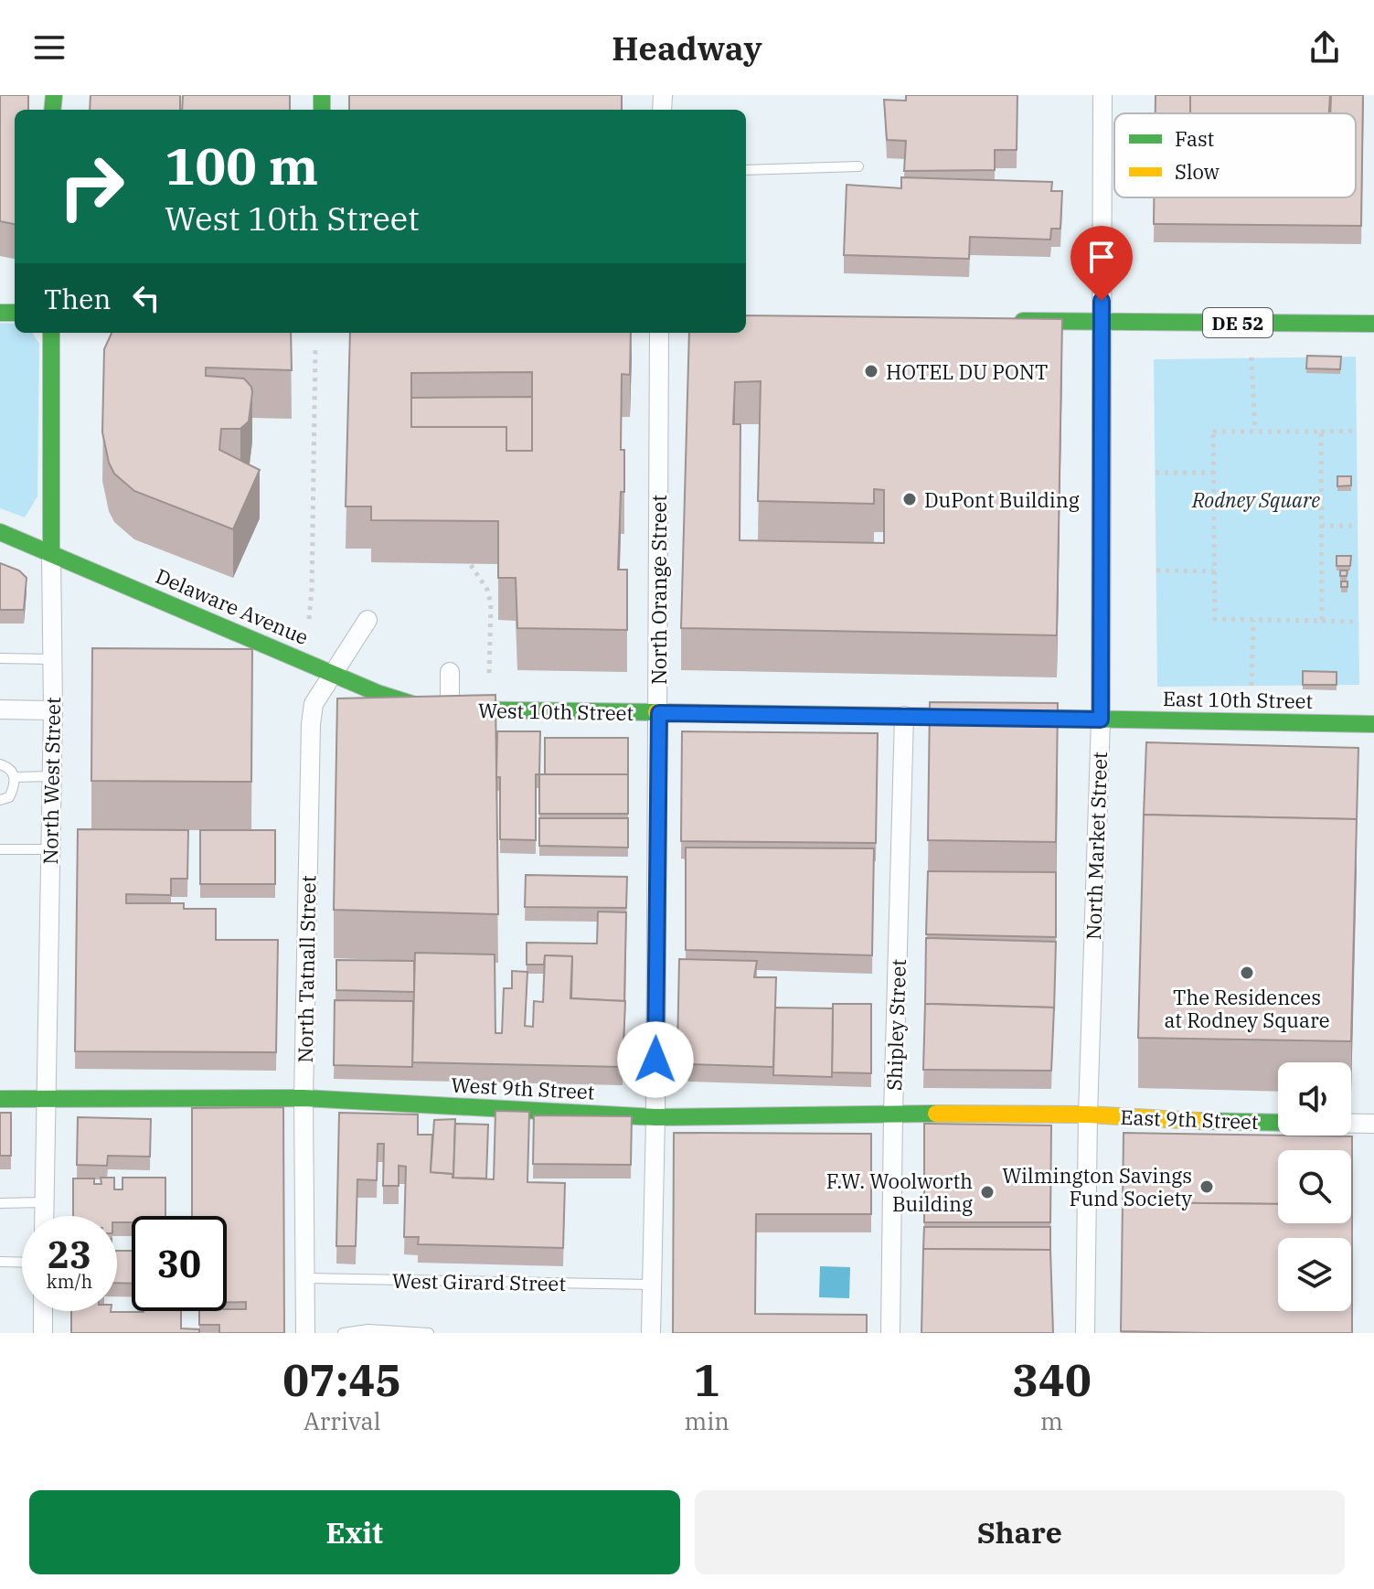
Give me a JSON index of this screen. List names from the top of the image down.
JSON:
{
  "streets": {
    "main road": [
      "DE 52",
      "Delaware Avenue",
      "East 10th Street",
      "West 10th Street",
      "North West Street",
      "West 9th Street",
      "East 9th Street"
    ],
    "street": [
      "North Orange Street",
      "North Market Street",
      "North Tatnall Street",
      "Shipley Street"
    ],
    "lane": ["West Girard Street"]
  },
  "crossings": [
    ["DE 52", "North Market Street"],
    ["North Orange Street", "West 10th Street"],
    ["North Orange Street", "West 9th Street"],
    ["North Orange Street", "West Girard Street"],
    ["Delaware Avenue", "West 10th Street"],
    ["Delaware Avenue", "North West Street"],
    ["Delaware Avenue", "North Tatnall Street"],
    ["East 10th Street", "West 10th Street"],
    ["East 10th Street", "North Market Street"],
    ["West 10th Street", "North Market Street"],
    ["West 10th Street", "Shipley Street"],
    ["North West Street", "West 9th Street"],
    ["North Market Street", "West 9th Street"],
    ["North Market Street", "East 9th Street"],
    ["North Tatnall Street", "West 9th Street"],
    ["North Tatnall Street", "West Girard Street"],
    ["Shipley Street", "West 9th Street"],
    ["West 9th Street", "East 9th Street"]
  ],
  "parks": ["Rodney Square"],
  "places": [
    "HOTEL DU PONT",
    "DuPont Building",
    "The Residences at Rodney Square",
    "Wilmington Savings Fund Society",
    "F.W. Woolworth Building"
  ],
  "legend": ["Fast", "Slow"],
  "page": {
    "header": "Headway",
    "turn": ["100 m", "West 10th Street"],
    "then": "Then",
    "speed": "23 km/h",
    "limit": "30",
    "eta": [
      "07:45",
      "Arrival",
      "1",
      "min",
      "340",
      "m"
    ],
    "buttons": ["Exit", "Share"]
  }
}
